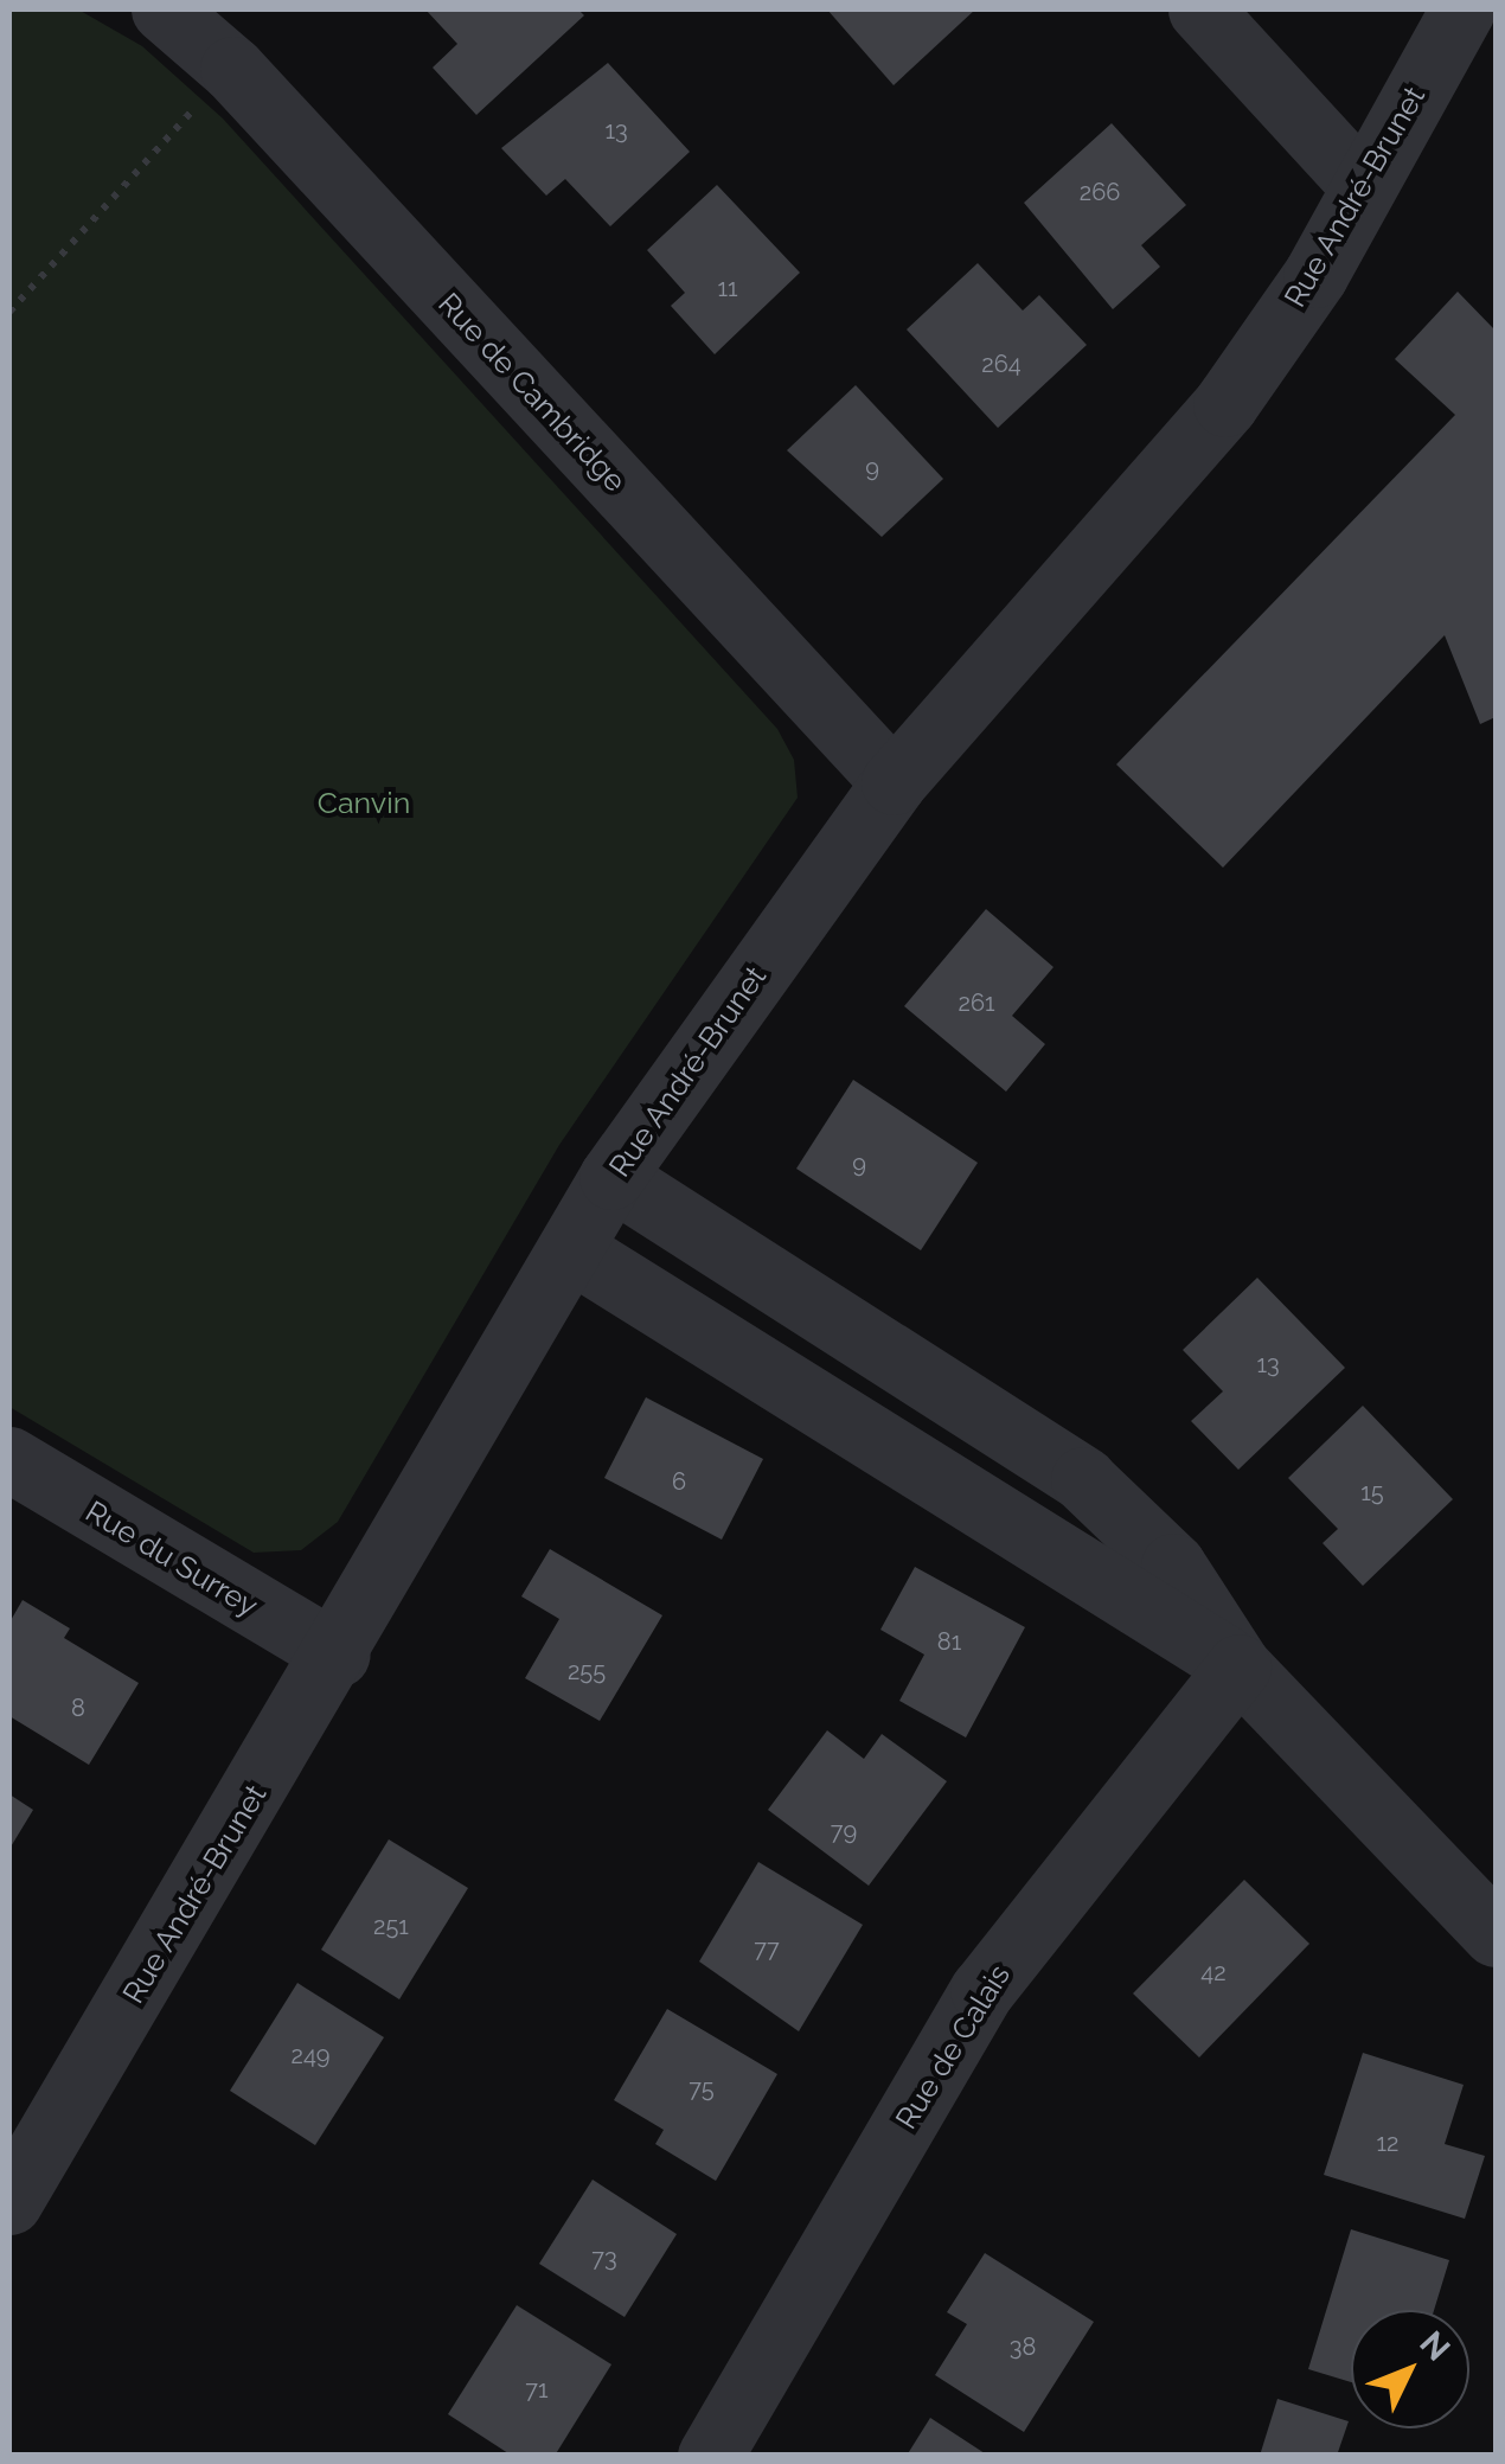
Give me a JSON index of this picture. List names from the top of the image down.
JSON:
{
  "streets": {
    "street": [
      "Rue André-Brunet",
      "Rue de Cambridge",
      "Rue du Surrey",
      "Rue de Calais"
    ]
  },
  "crossings": [
    ["Rue André-Brunet", "Rue de Cambridge"],
    ["Rue André-Brunet", "Rue du Surrey"]
  ],
  "parks": ["Canvin"],
  "house_numbers": [
    "13",
    "266",
    "11",
    "264",
    "9",
    "261",
    "9",
    "13",
    "6",
    "15",
    "81",
    "255",
    "8",
    "79",
    "251",
    "77",
    "42",
    "249",
    "75",
    "12",
    "73",
    "38",
    "71"
  ],
  "north": "top right"
}
